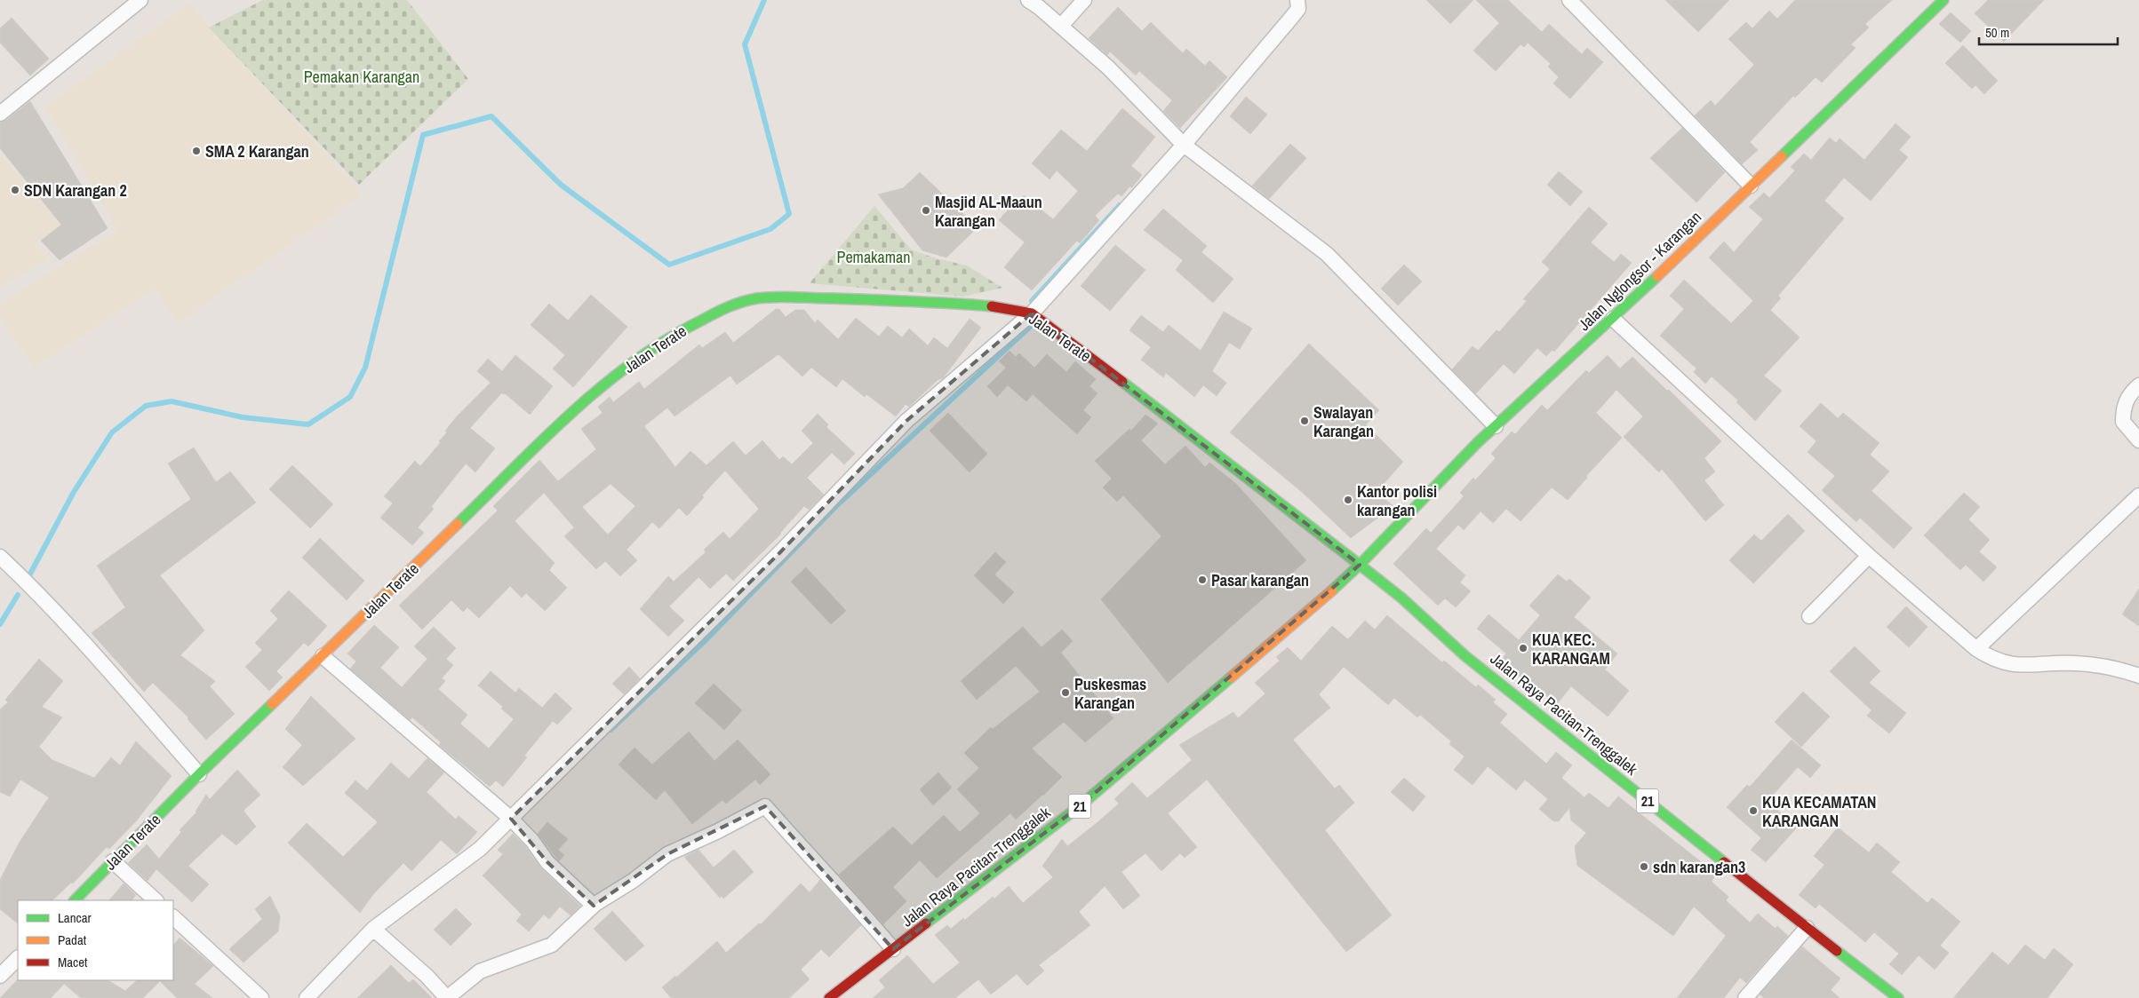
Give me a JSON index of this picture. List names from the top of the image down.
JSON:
{
  "streets": {
    "main road": [
      "Jalan Nglongsor - Karangan",
      "Jalan Terate",
      "Jalan Raya Pacitan-Trenggalek",
      "21"
    ]
  },
  "crossings": [
    ["Jalan Nglongsor - Karangan", "Jalan Terate"],
    ["Jalan Nglongsor - Karangan", "Jalan Raya Pacitan-Trenggalek"],
    ["Jalan Terate", "Jalan Raya Pacitan-Trenggalek"]
  ],
  "parks": ["Pemakan Karangan", "Pemakaman"],
  "places": [
    "SMA 2 Karangan",
    "SDN Karangan 2",
    "Masjid AL-Maaun Karangan",
    "Swalayan Karangan",
    "Kantor polisi karangan",
    "Pasar karangan",
    "KUA KEC. KARANGAM",
    "Puskesmas Karangan",
    "KUA KECAMATAN KARANGAN",
    "sdn karangan3"
  ],
  "legend": ["Lancar", "Padat", "Macet"],
  "scale_bar": "50 m"
}
